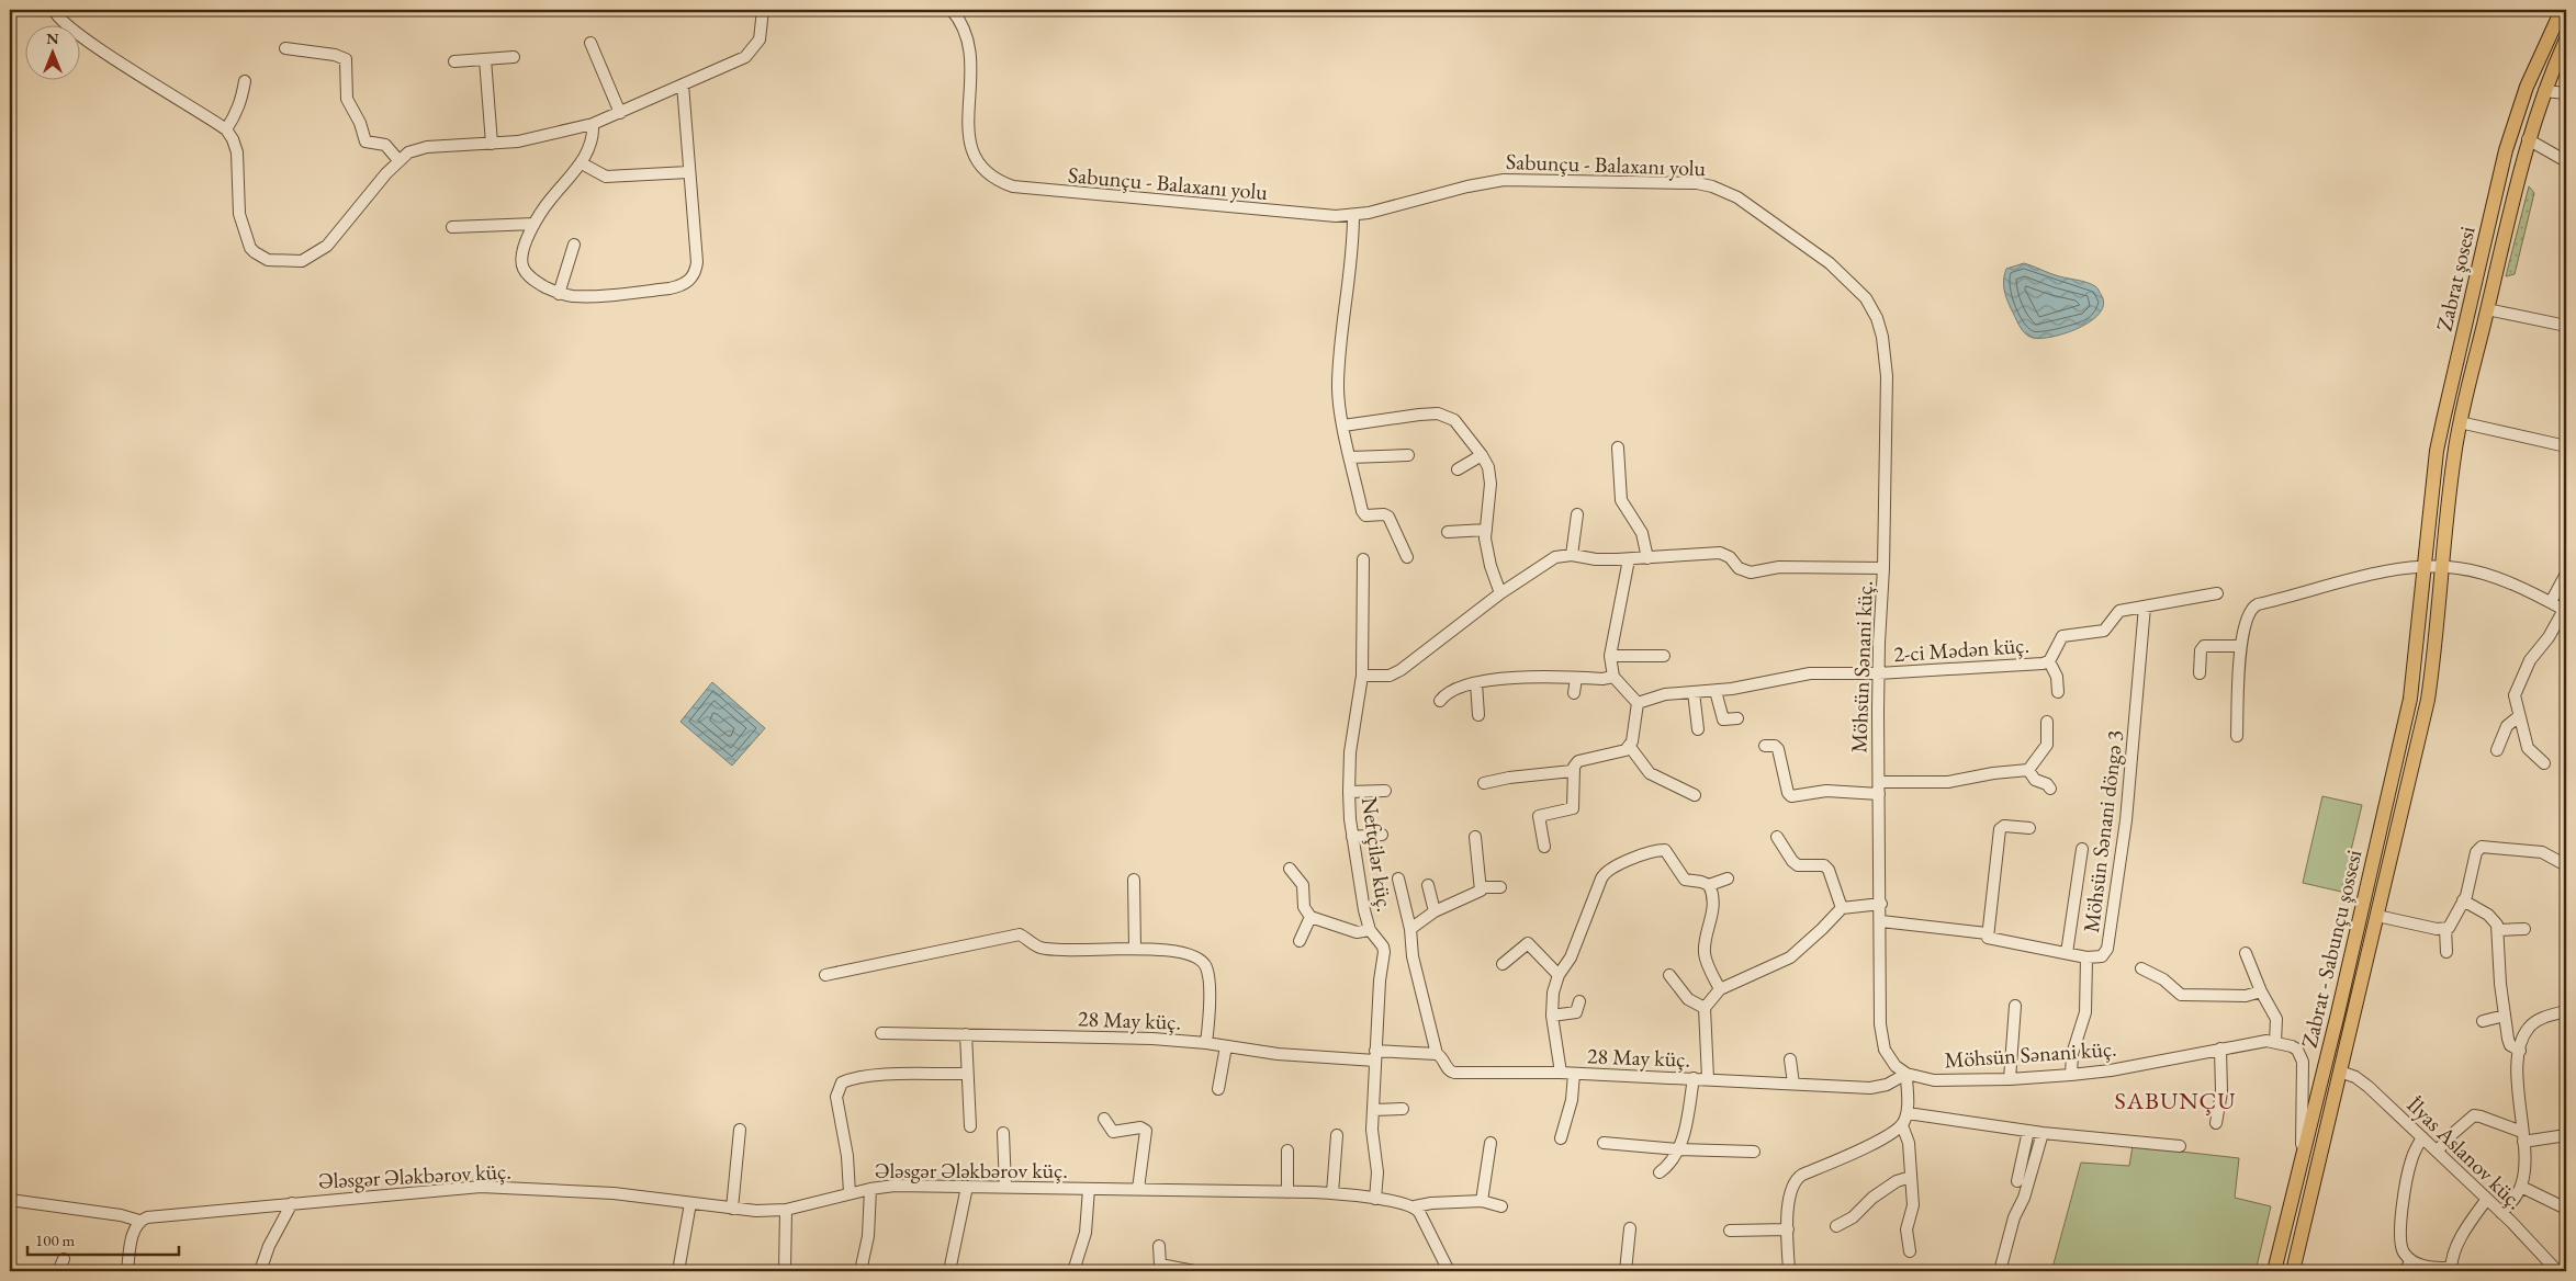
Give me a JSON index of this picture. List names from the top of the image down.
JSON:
{
  "streets": {
    "main road": ["Zabrat şosesi", "Zabrat - Sabunçu şossesi"],
    "street": [
      "Sabunçu - Balaxanı yolu",
      "2-ci Mədən küç.",
      "Möhsün Sənani küç.",
      "Möhsün Sənani döngə 3",
      "Neftçilər küç.",
      "28 May küç.",
      "İlyas Aslanov küç.",
      "Ələsgər Ələkbərov küç."
    ]
  },
  "crossings": [
    ["Sabunçu - Balaxanı yolu", "Möhsün Sənani küç."],
    ["Zabrat şosesi", "Zabrat - Sabunçu şossesi"],
    ["2-ci Mədən küç.", "Möhsün Sənani küç."],
    ["2-ci Mədən küç.", "Möhsün Sənani döngə 3"],
    ["Möhsün Sənani küç.", "Möhsün Sənani döngə 3"],
    ["Möhsün Sənani küç.", "28 May küç."],
    ["Neftçilər küç.", "28 May küç."],
    ["Neftçilər küç.", "Ələsgər Ələkbərov küç."]
  ],
  "districts": ["SABUNÇU"],
  "scale_bar": "100 m",
  "north": "top"
}
